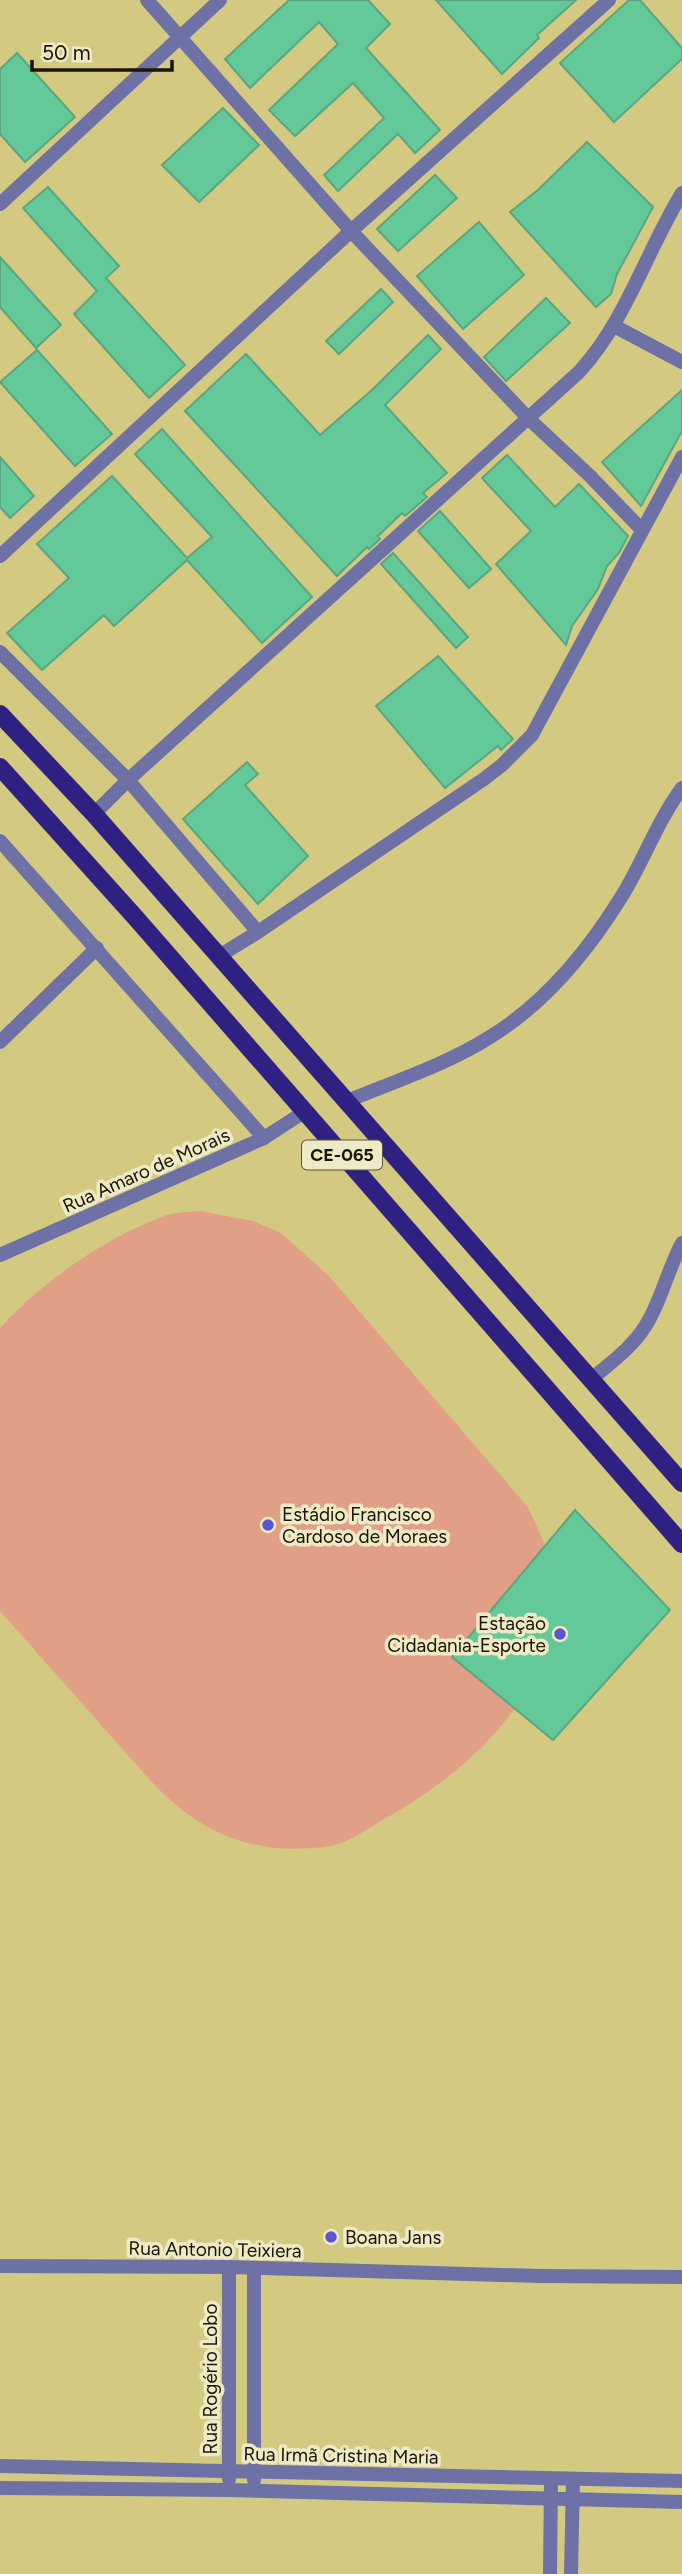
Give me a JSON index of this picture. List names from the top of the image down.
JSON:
{
  "streets": {
    "main road": ["CE-065"],
    "street": [
      "Rua Amaro de Morais",
      "Rua Antonio Teixiera",
      "Rua Rogério Lobo",
      "Rua Irmã Cristina Maria"
    ]
  },
  "crossings": [
    ["CE-065", "Rua Amaro de Morais"],
    ["Rua Antonio Teixiera", "Rua Rogério Lobo"],
    ["Rua Rogério Lobo", "Rua Irmã Cristina Maria"]
  ],
  "places": ["Estádio Francisco Cardoso de Moraes", "Estação Cidadania-Esporte", "Boana Jans"],
  "scale_bar": "50 m"
}
